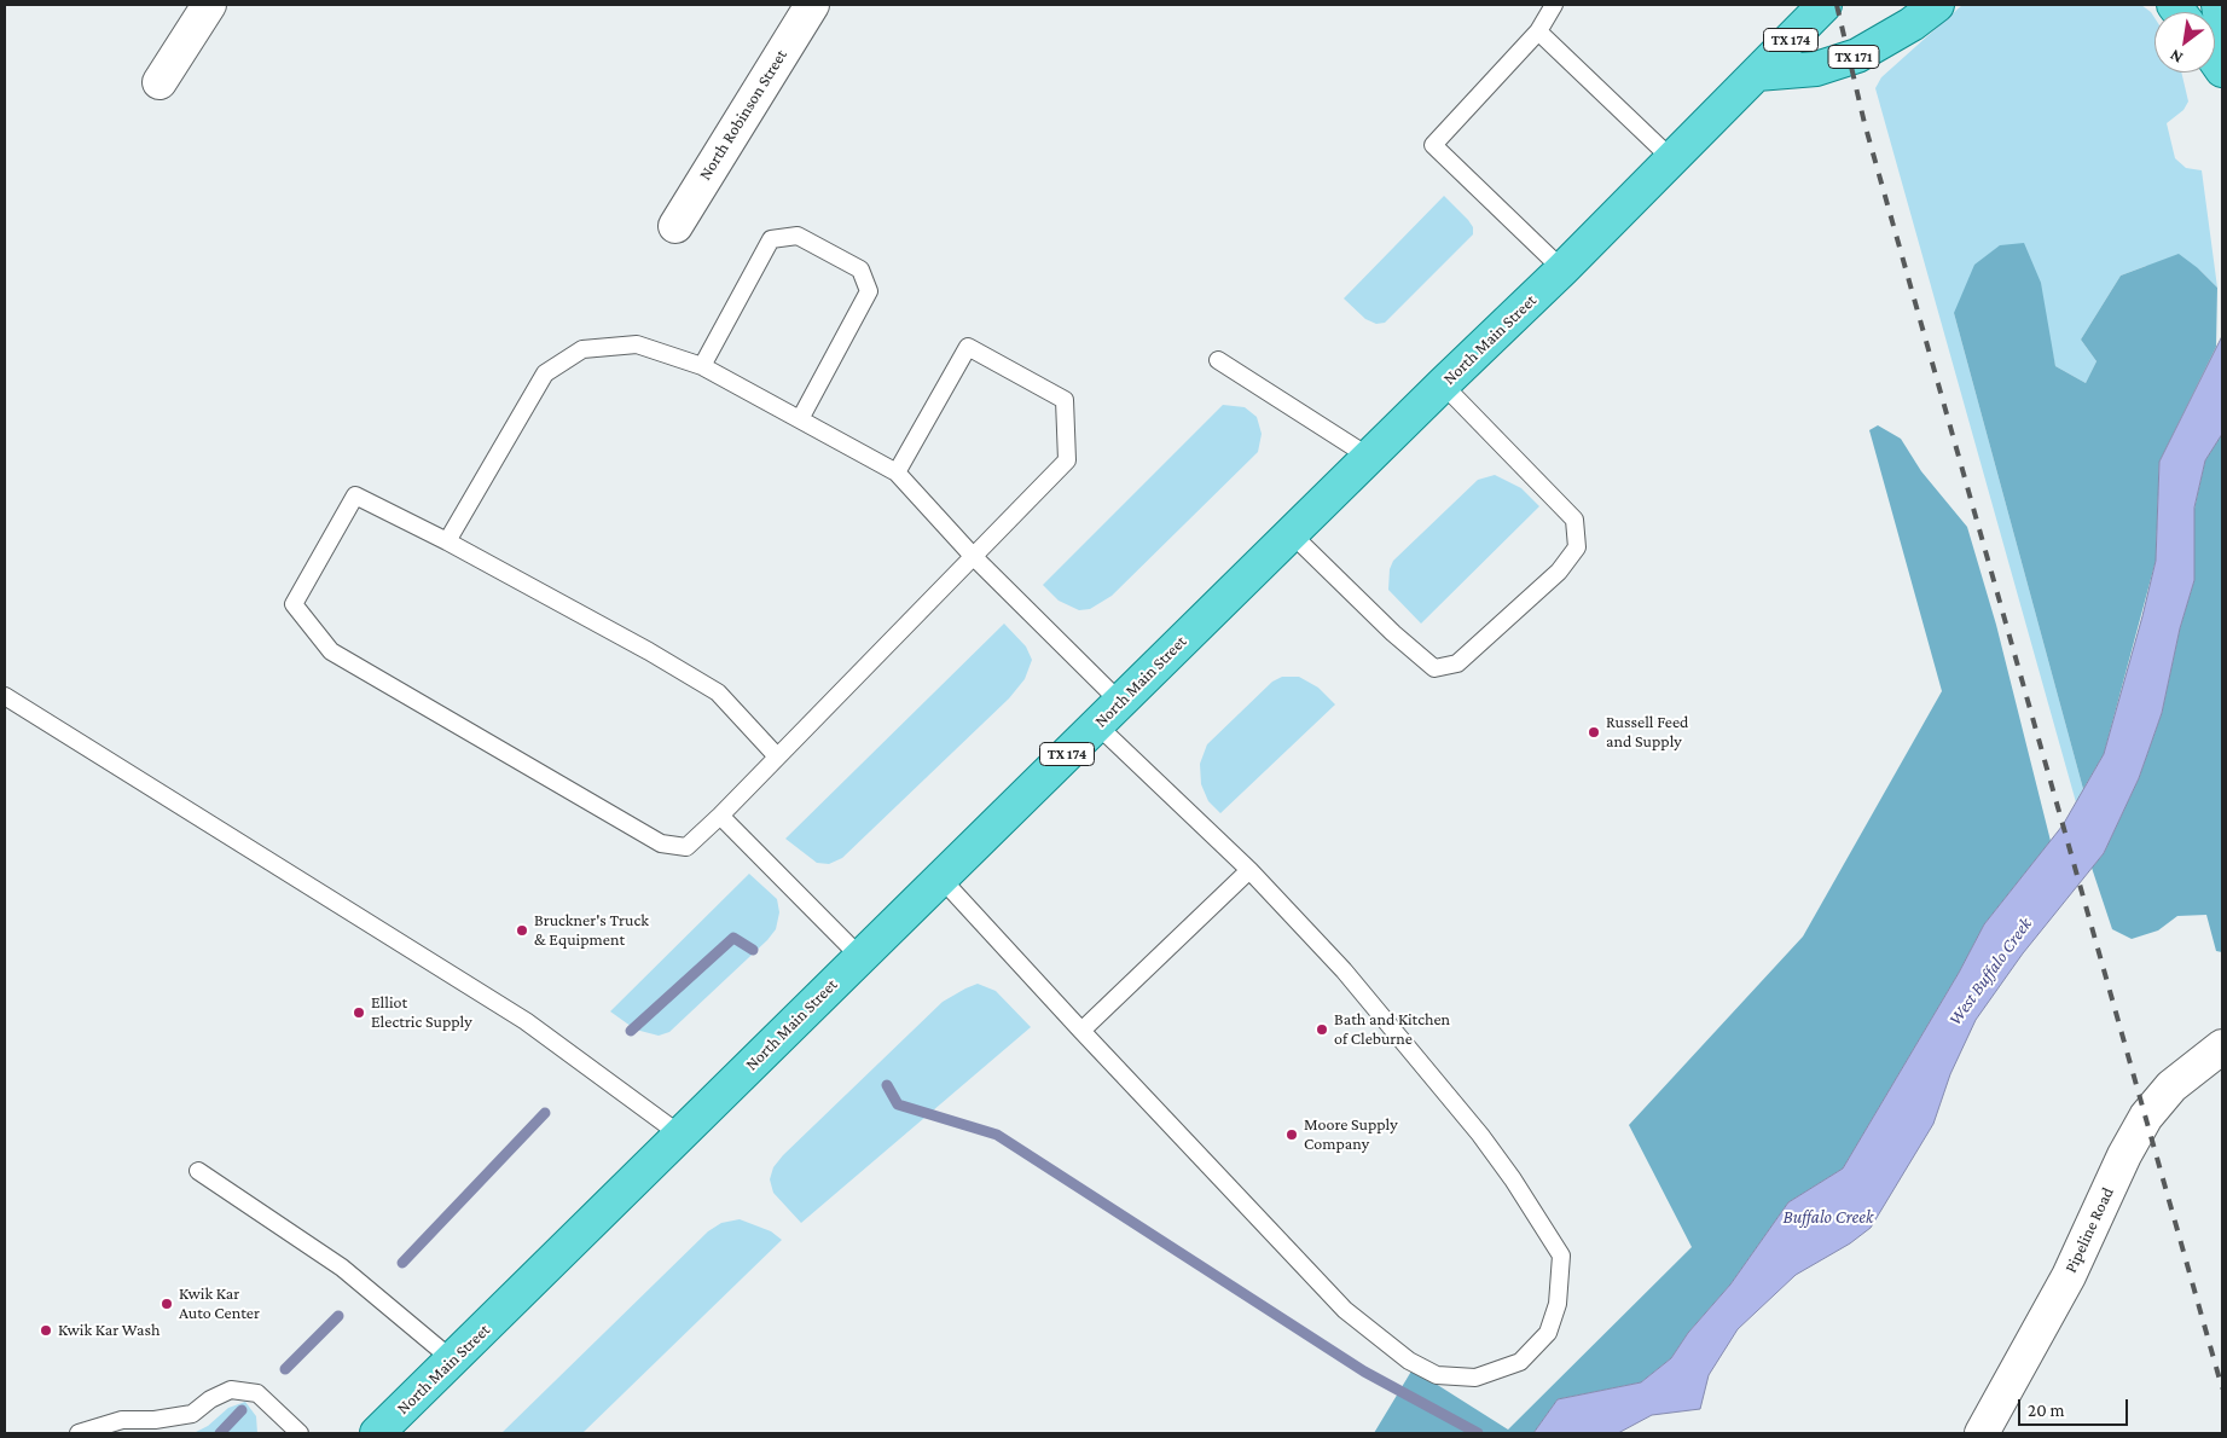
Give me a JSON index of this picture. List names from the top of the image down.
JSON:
{
  "streets": {
    "main road": ["TX 174", "TX 171", "North Main Street"],
    "street": ["North Robinson Street", "Pipeline Road"]
  },
  "crossings": [
    ["TX 171", "North Main Street"]
  ],
  "water": ["West Buffalo Creek", "Buffalo Creek"],
  "places": [
    "Russell Feed and Supply",
    "Bruckner's Truck & Equipment",
    "Elliot Electric Supply",
    "Bath and Kitchen of Cleburne",
    "Moore Supply Company",
    "Kwik Kar Auto Center",
    "Kwik Kar Wash"
  ],
  "scale_bar": "20 m",
  "north": "bottom left"
}
